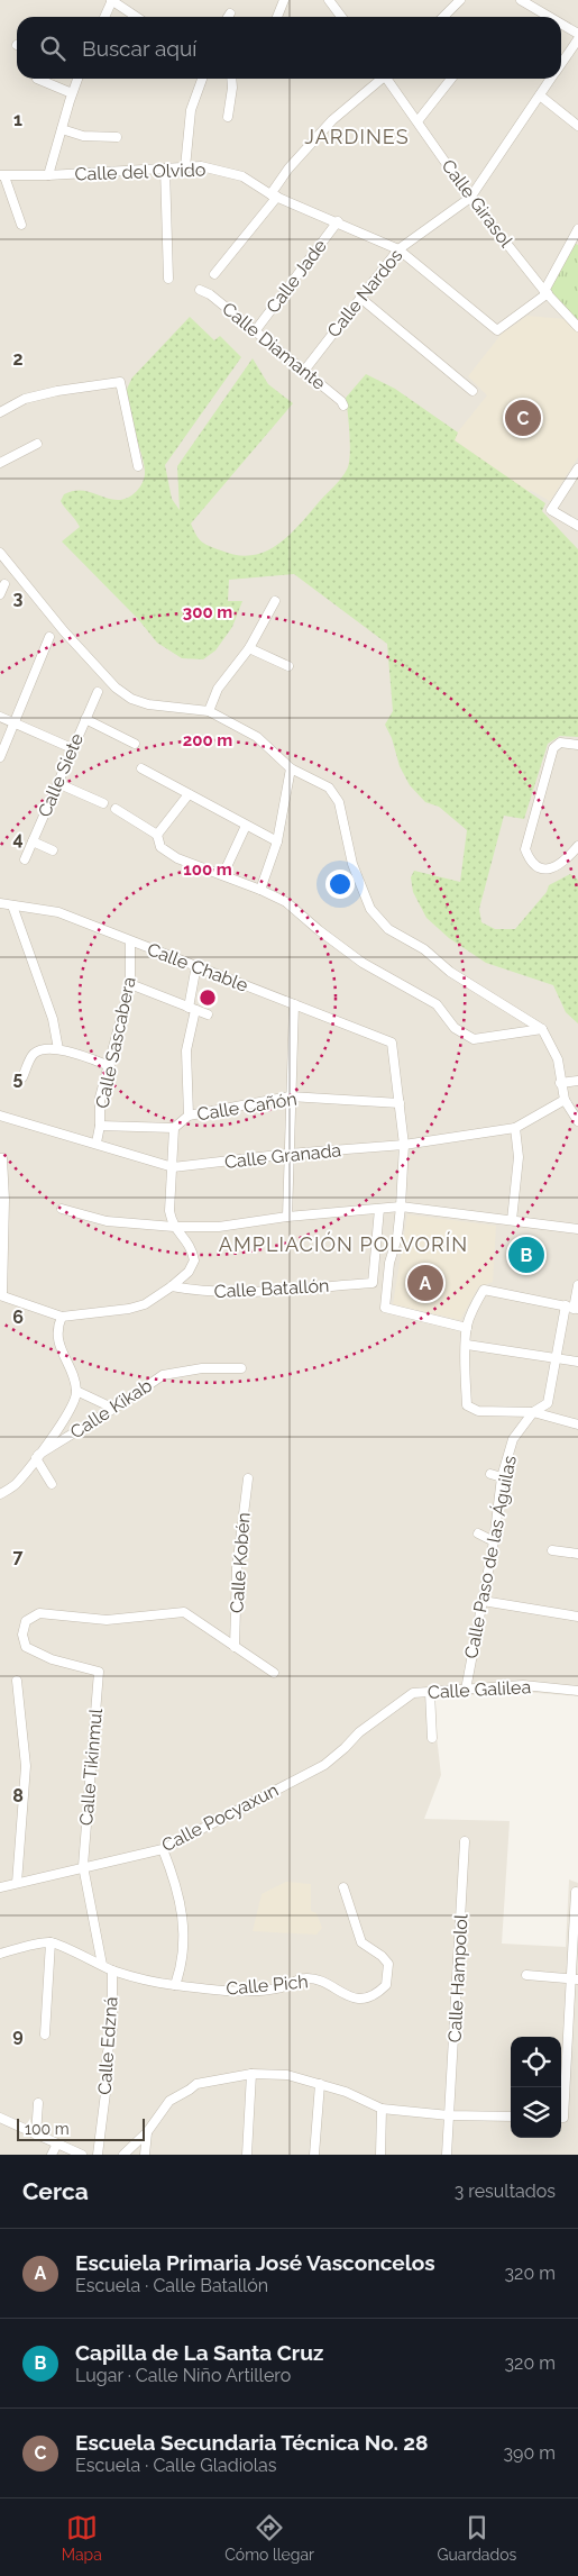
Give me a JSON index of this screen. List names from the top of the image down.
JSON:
{
  "streets": {
    "street": [
      "Calle del Olvido",
      "Calle Girasol",
      "Calle Jade",
      "Calle Nardos",
      "Calle Diamante",
      "Calle Siete",
      "Calle Chable",
      "Calle Sascabera",
      "Calle Cañón",
      "Calle Granada",
      "Calle Batallón",
      "Calle Kikab",
      "Calle Paso de las Águilas",
      "Calle Kobén",
      "Calle Galilea",
      "Calle Tikinmul",
      "Calle Pocyaxun",
      "Calle Hampolol",
      "Calle Pich",
      "Calle Edzná"
    ]
  },
  "crossings": [
    ["Calle del Olvido", "Calle Girasol"],
    ["Calle del Olvido", "Calle Jade"],
    ["Calle del Olvido", "Calle Nardos"],
    ["Calle Girasol", "Calle Nardos"],
    ["Calle Jade", "Calle Diamante"],
    ["Calle Nardos", "Calle Diamante"],
    ["Calle Chable", "Calle Sascabera"],
    ["Calle Chable", "Calle Cañón"],
    ["Calle Sascabera", "Calle Cañón"],
    ["Calle Sascabera", "Calle Granada"],
    ["Calle Paso de las Águilas", "Calle Galilea"],
    ["Calle Kobén", "Calle Tikinmul"],
    ["Calle Galilea", "Calle Pocyaxun"],
    ["Calle Tikinmul", "Calle Pocyaxun"],
    ["Calle Tikinmul", "Calle Pich"],
    ["Calle Pich", "Calle Edzná"]
  ],
  "districts": ["JARDINES", "AMPLIACIÓN POLVORÍN"],
  "scale_bar": "100 m",
  "page": {
    "search": "Buscar aquí",
    "pins": ["C", "B", "A"],
    "scale": "100 m",
    "heading": ["Cerca", "3 resultados"],
    "list": [
      {
        "mark": "A",
        "name": "Escuiela Primaria José Vasconcelos",
        "note": "Escuela · Calle Batallón",
        "value": "320 m"
      },
      {
        "mark": "B",
        "name": "Capilla de La Santa Cruz",
        "note": "Lugar · Calle Niño Artillero",
        "value": "320 m"
      },
      {
        "mark": "C",
        "name": "Escuela Secundaria Técnica No. 28",
        "note": "Escuela · Calle Gladiolas",
        "value": "390 m"
      }
    ],
    "nav": ["Mapa", "Cómo llegar", "Guardados"]
  },
  "grid": {
    "rows": [
      "1",
      "2",
      "3",
      "4",
      "5",
      "6",
      "7",
      "8",
      "9"
    ]
  },
  "rings": ["300 m", "200 m", "100 m"]
}
